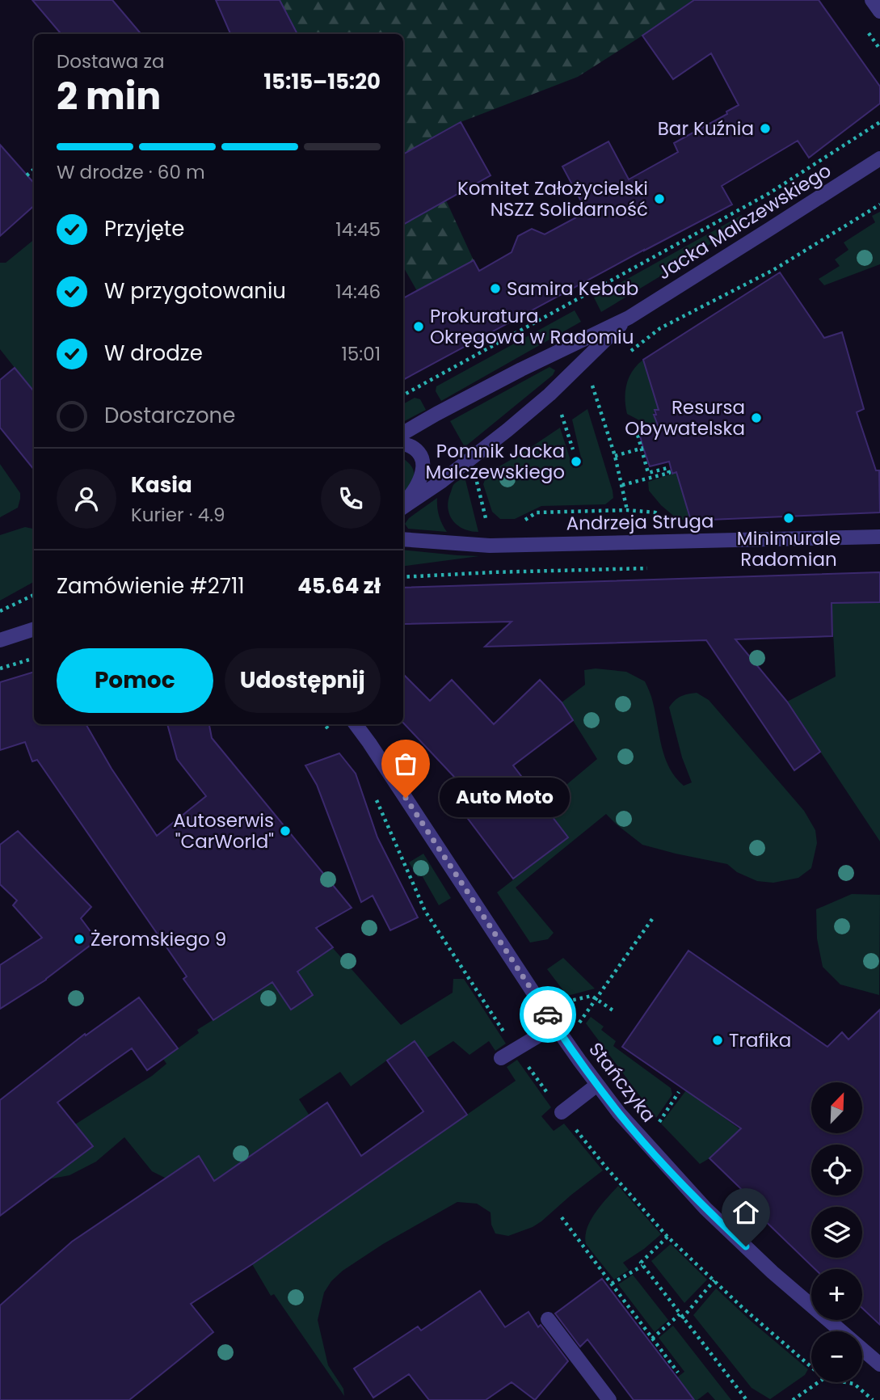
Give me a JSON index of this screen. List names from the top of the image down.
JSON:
{
  "streets": {
    "street": ["Jacka Malczewskiego", "Andrzeja Struga", "Stańczyka"]
  },
  "places": [
    "Bar Kuźnia",
    "Komitet Założycielski NSZZ Solidarność",
    "Samira Kebab",
    "Prokuratura Okręgowa w Radomiu",
    "Resursa Obywatelska",
    "Pomnik Jacka Malczewskiego",
    "Minimurale Radomian",
    "Auto Moto",
    "Autoserwis \"CarWorld\"",
    "Żeromskiego 9",
    "Trafika"
  ],
  "north": "top right",
  "page": {
    "heading": ["2 min", "Dostawa za", "15:15–15:20"],
    "panel": [
      "Kasia",
      "Kurier · 4.9",
      "Zamówienie #2711",
      "45.64 zł"
    ],
    "bar": "W drodze · 60 m",
    "list": [
      ["Przyjęte", "14:45"],
      ["W przygotowaniu", "14:46"],
      ["W drodze", "15:01"],
      "Dostarczone"
    ],
    "buttons": ["Pomoc", "Udostępnij"],
    "bubble": "Auto Moto",
    "map_buttons": ["+", "−"]
  }
}
